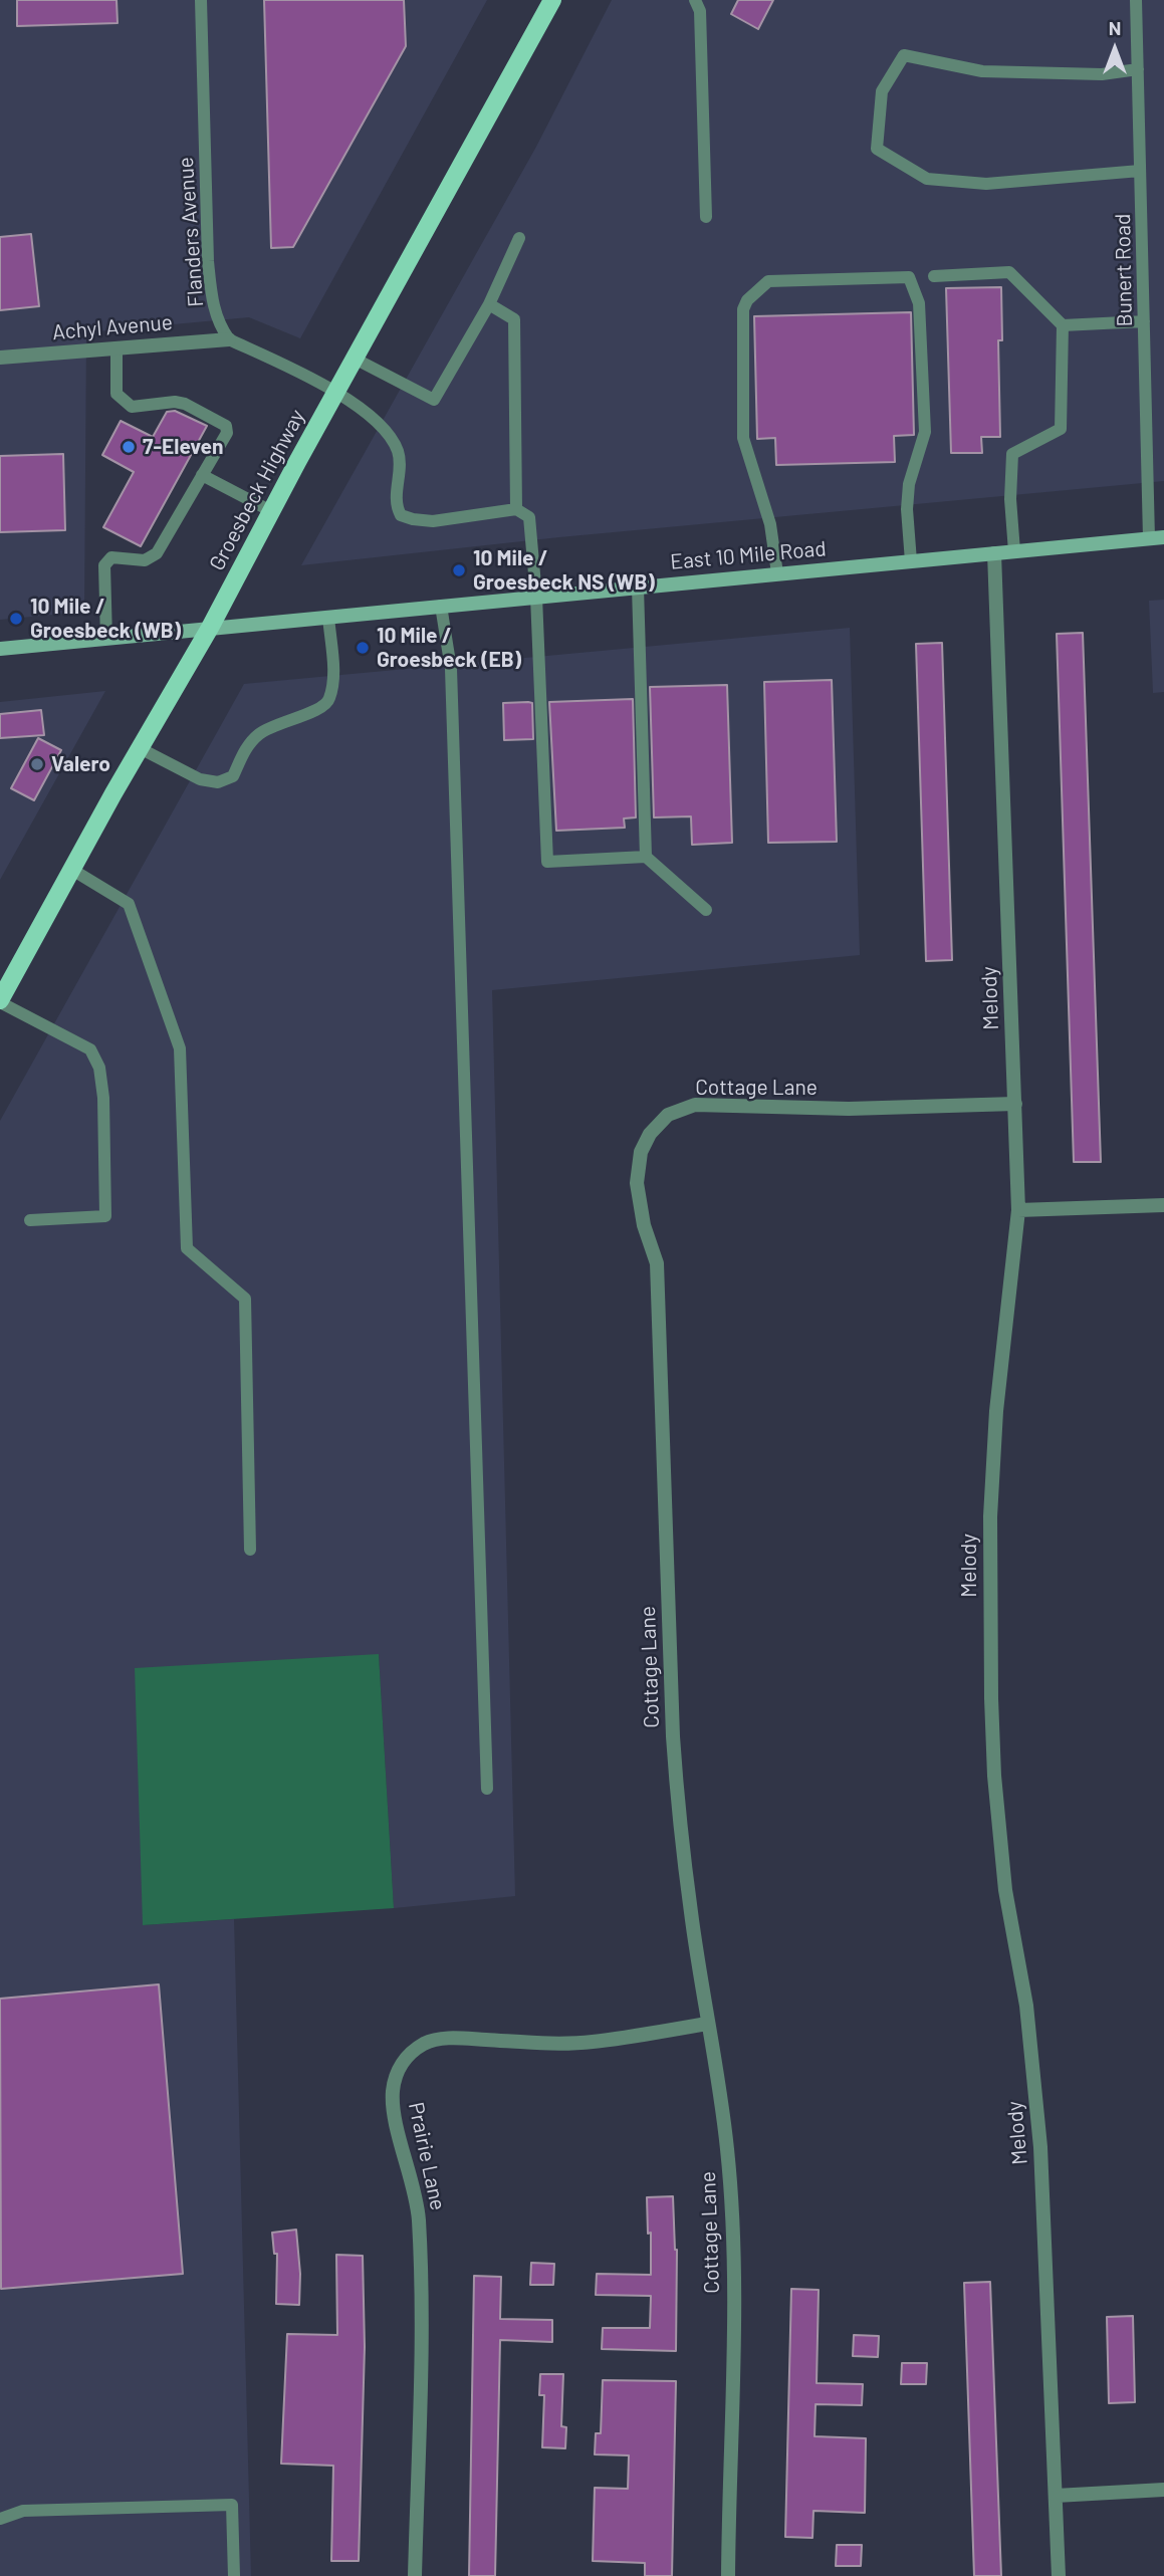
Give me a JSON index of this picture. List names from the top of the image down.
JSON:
{
  "streets": {
    "main road": ["Groesbeck Highway", "East 10 Mile Road"],
    "street": [
      "Achyl Avenue",
      "Melody",
      "Cottage Lane",
      "Prairie Lane"
    ],
    "lane": ["Flanders Avenue", "Bunert Road"]
  },
  "crossings": [
    ["Flanders Avenue", "Achyl Avenue"],
    ["Bunert Road", "East 10 Mile Road"],
    ["Groesbeck Highway", "East 10 Mile Road"],
    ["East 10 Mile Road", "Melody"],
    ["Melody", "Cottage Lane"],
    ["Cottage Lane", "Prairie Lane"]
  ],
  "places": [
    "7-Eleven",
    "10 Mile / Groesbeck NS (WB)",
    "10 Mile / Groesbeck (WB)",
    "10 Mile / Groesbeck (EB)",
    "Valero"
  ],
  "north": "top"
}
